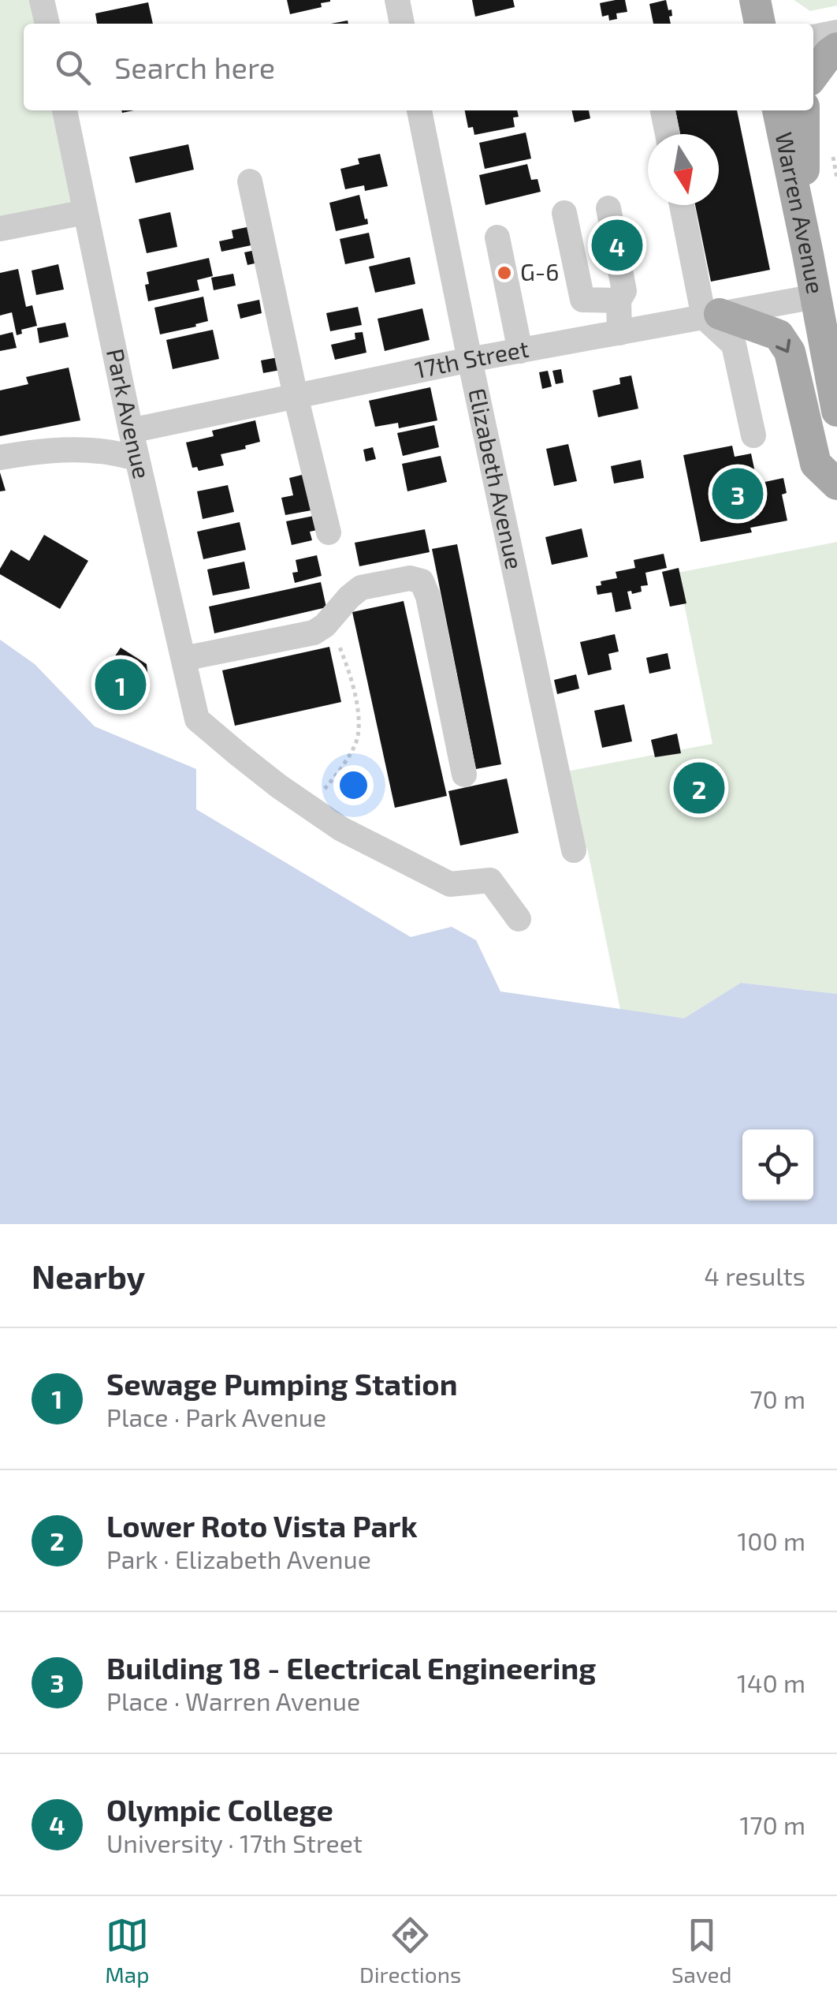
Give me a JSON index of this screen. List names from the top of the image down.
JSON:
{
  "streets": {
    "main road": ["Warren Avenue"],
    "street": ["17th Street", "Park Avenue", "Elizabeth Avenue"]
  },
  "crossings": [
    ["Warren Avenue", "17th Street"],
    ["17th Street", "Park Avenue"],
    ["17th Street", "Elizabeth Avenue"]
  ],
  "places": ["G-6"],
  "north": "bottom",
  "page": {
    "search": "Search here",
    "pins": [
      "4",
      "3",
      "1",
      "2"
    ],
    "heading": ["Nearby", "4 results"],
    "list": [
      {
        "mark": "1",
        "name": "Sewage Pumping Station",
        "note": "Place · Park Avenue",
        "value": "70 m"
      },
      {
        "mark": "2",
        "name": "Lower Roto Vista Park",
        "note": "Park · Elizabeth Avenue",
        "value": "100 m"
      },
      {
        "mark": "3",
        "name": "Building 18 - Electrical Engineering",
        "note": "Place · Warren Avenue",
        "value": "140 m"
      },
      {
        "mark": "4",
        "name": "Olympic College",
        "note": "University · 17th Street",
        "value": "170 m"
      }
    ],
    "nav": ["Map", "Directions", "Saved"]
  }
}
